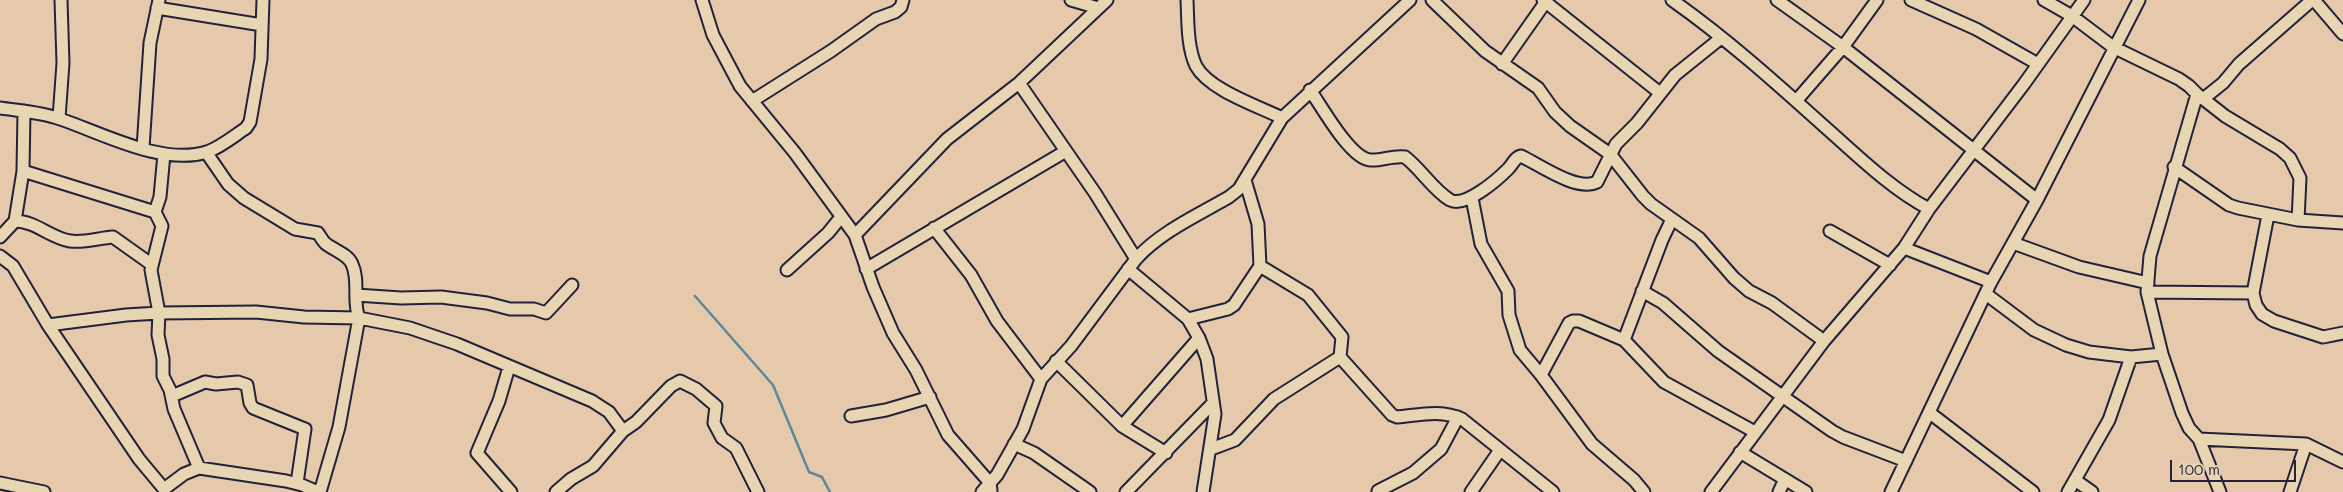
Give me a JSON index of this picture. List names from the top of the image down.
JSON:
{
  "scale_bar": "100 m"
}
